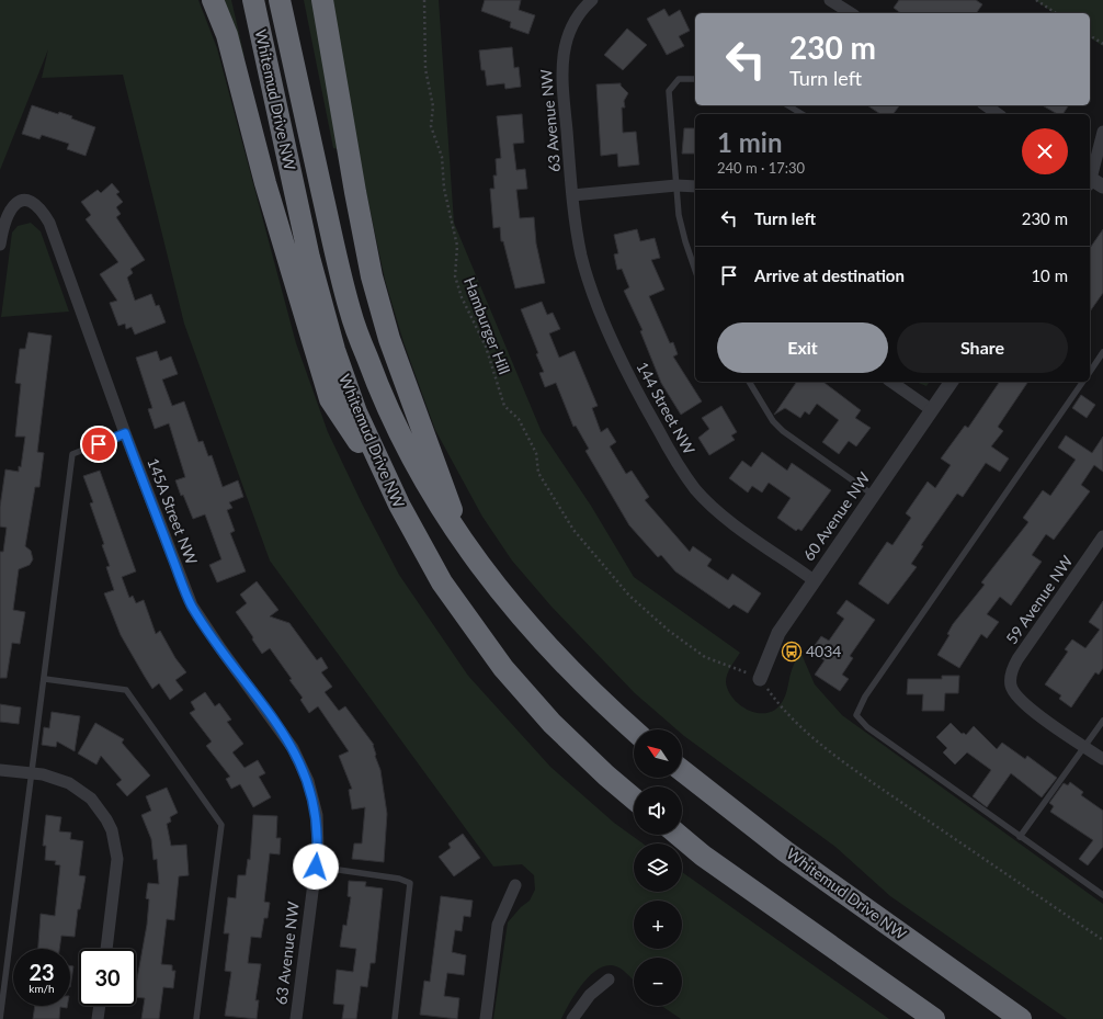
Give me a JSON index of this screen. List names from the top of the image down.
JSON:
{
  "streets": {
    "highway": ["Whitemud Drive NW"],
    "street": [
      "63 Avenue NW",
      "144 Street NW",
      "145A Street NW",
      "60 Avenue NW",
      "59 Avenue NW"
    ],
    "path": ["Hamburger Hill"]
  },
  "crossings": [
    ["63 Avenue NW", "144 Street NW"],
    ["63 Avenue NW", "145A Street NW"],
    ["Hamburger Hill", "60 Avenue NW"],
    ["144 Street NW", "60 Avenue NW"]
  ],
  "places": {
    "bus stop": ["4034"]
  },
  "north": "top left",
  "page": {
    "turn": ["230 m", "Turn left"],
    "heading": ["1 min", "240 m · 17:30"],
    "list": [
      {
        "name": "Turn left",
        "value": "230 m"
      },
      {
        "name": "Arrive at destination",
        "value": "10 m"
      }
    ],
    "buttons": ["Exit", "Share"],
    "map_buttons": ["+", "−"],
    "speed": "23 km/h",
    "limit": "30"
  }
}
